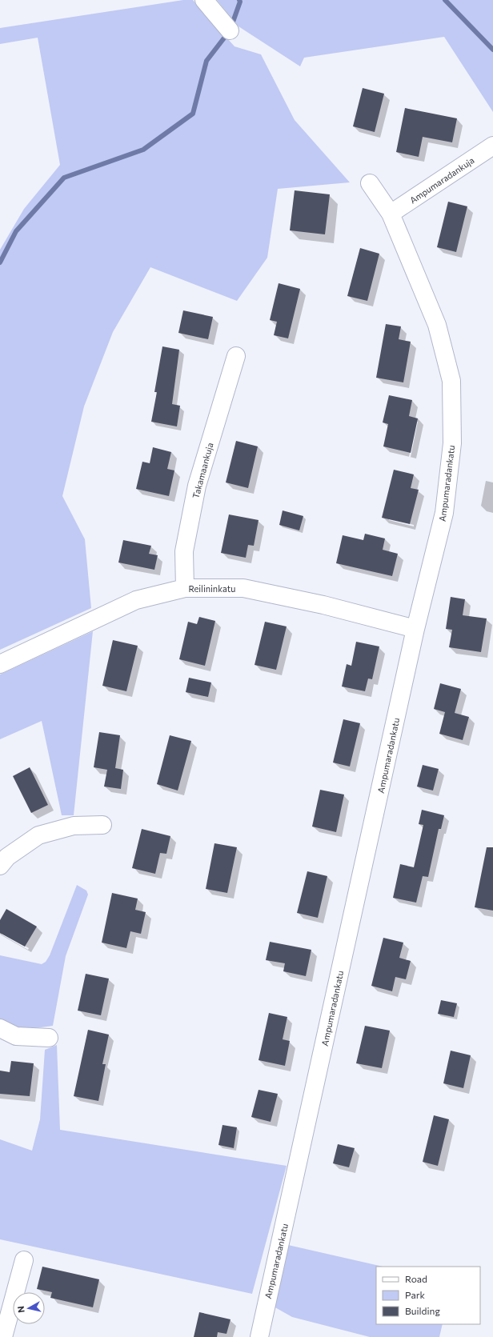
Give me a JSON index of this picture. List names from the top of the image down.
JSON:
{
  "streets": {
    "street": [
      "Ampumaradankuja",
      "Takamaankuja",
      "Ampumaradankatu",
      "Reilininkatu"
    ]
  },
  "crossings": [
    ["Ampumaradankuja", "Ampumaradankatu"],
    ["Takamaankuja", "Reilininkatu"],
    ["Ampumaradankatu", "Reilininkatu"]
  ],
  "legend": ["Road", "Park", "Building"],
  "north": "left"
}
